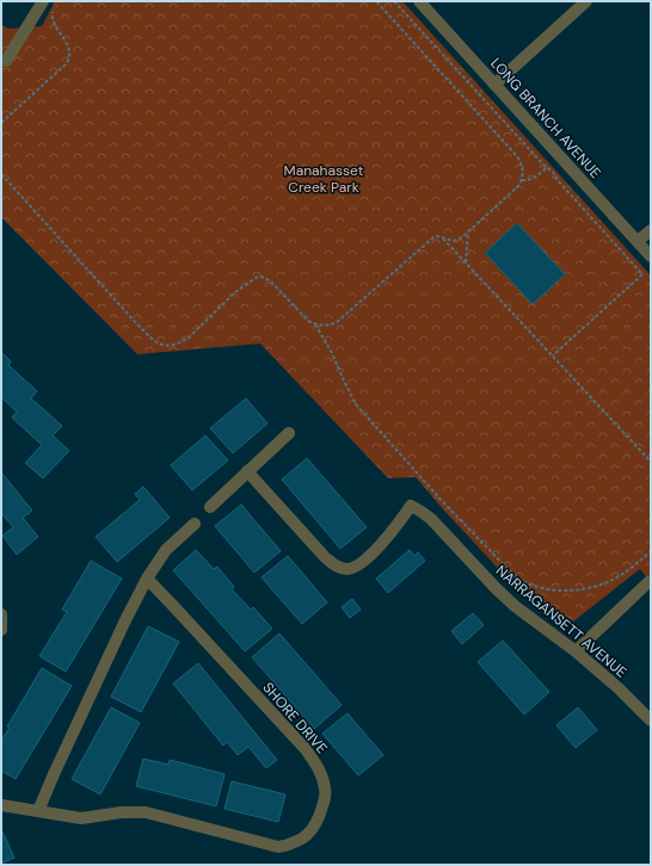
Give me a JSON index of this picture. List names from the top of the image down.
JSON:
{
  "streets": {
    "street": ["LONG BRANCH AVENUE", "NARRAGANSETT AVENUE", "SHORE DRIVE"]
  },
  "parks": ["Manahasset Creek Park"]
}
